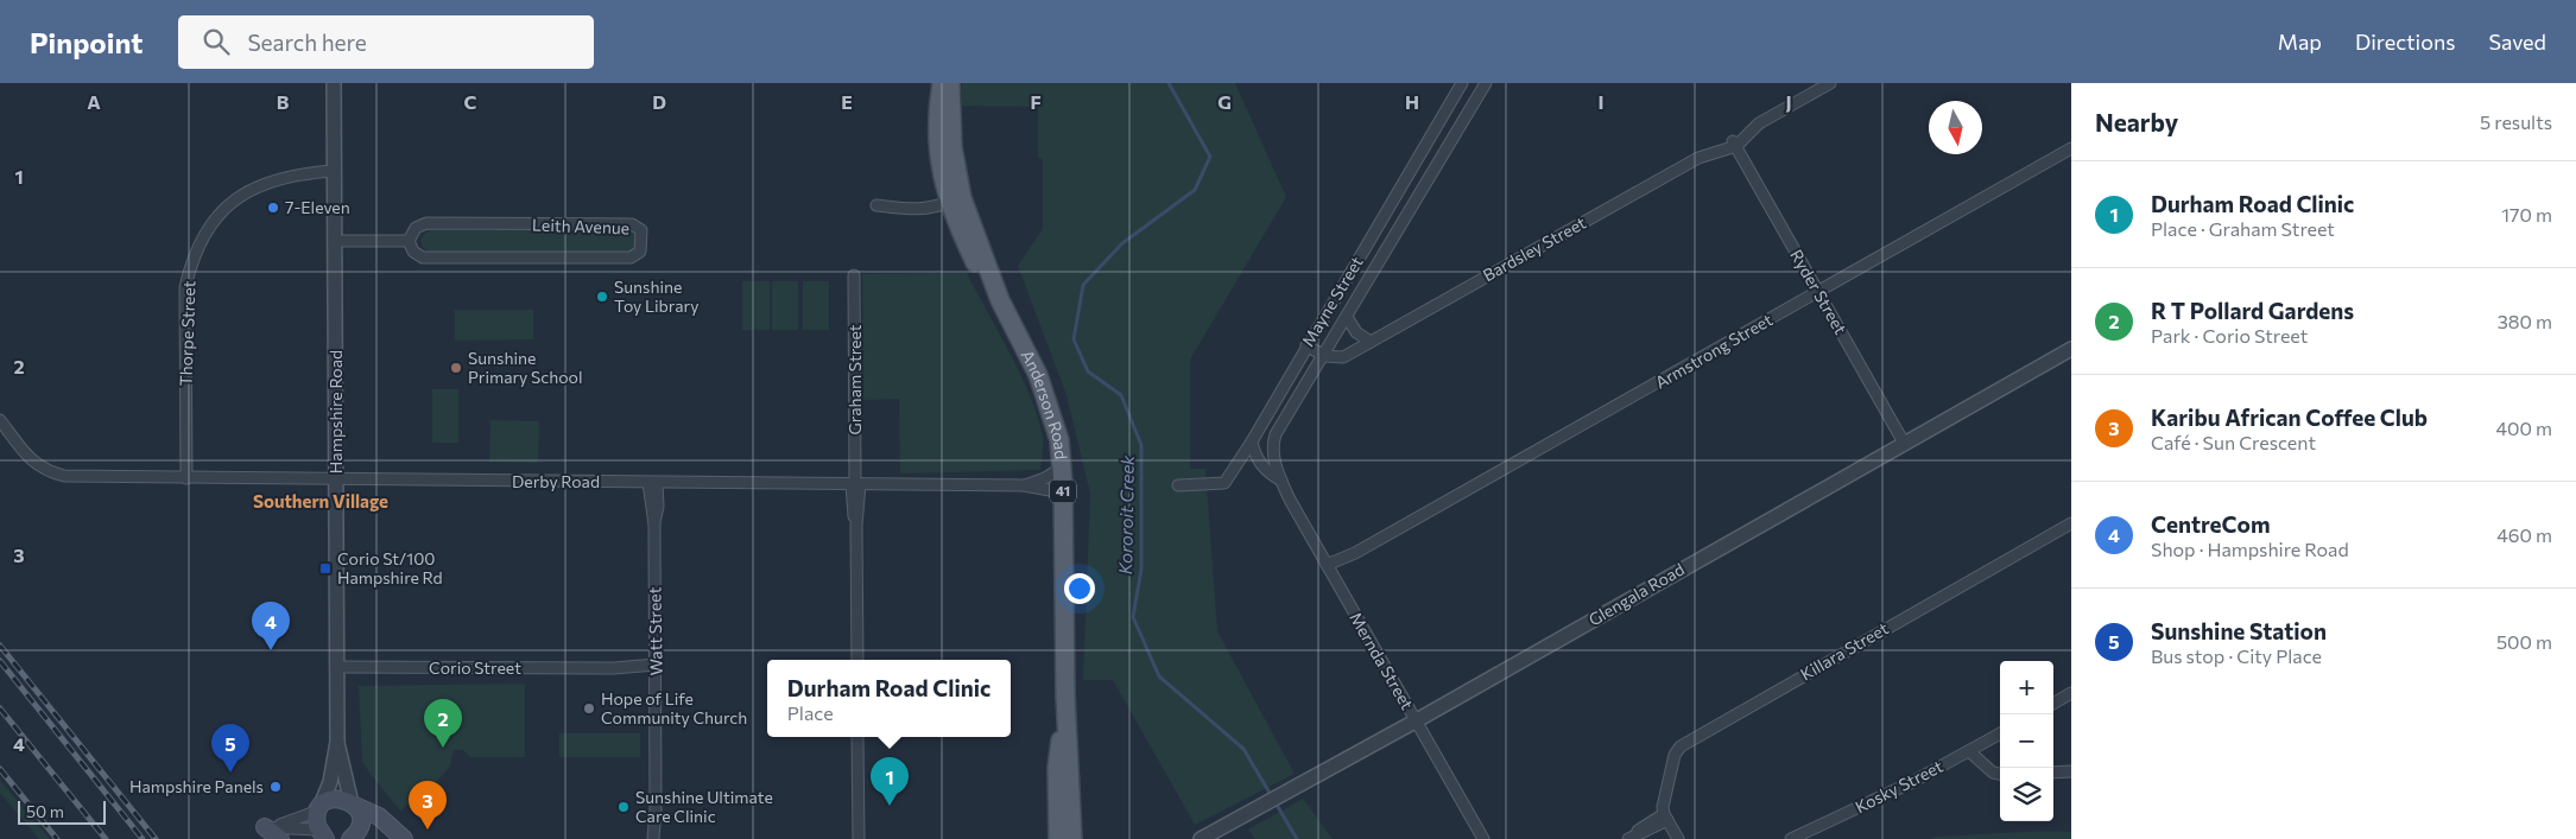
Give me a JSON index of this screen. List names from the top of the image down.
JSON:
{
  "streets": {
    "main road": ["Anderson Road", "41"],
    "street": [
      "Leith Avenue",
      "Bardsley Street",
      "Ryder Street",
      "Mayne Street",
      "Thorpe Street",
      "Armstrong Street",
      "Graham Street",
      "Hampshire Road",
      "Derby Road",
      "Glengala Road",
      "Watt Street",
      "Killara Street",
      "Mernda Street",
      "Corio Street",
      "Kosky Street"
    ]
  },
  "crossings": [
    ["Bardsley Street", "Ryder Street"],
    ["Bardsley Street", "Mayne Street"],
    ["Ryder Street", "Armstrong Street"],
    ["Ryder Street", "Glengala Road"],
    ["Mayne Street", "Mernda Street"],
    ["Thorpe Street", "Hampshire Road"],
    ["Thorpe Street", "Derby Road"],
    ["Armstrong Street", "Mernda Street"],
    ["Graham Street", "Derby Road"],
    ["Anderson Road", "Derby Road"],
    ["Hampshire Road", "Derby Road"],
    ["Hampshire Road", "Corio Street"],
    ["Derby Road", "Watt Street"],
    ["Glengala Road", "Mernda Street"],
    ["Watt Street", "Corio Street"]
  ],
  "districts": ["Southern Village"],
  "water": ["Kororoit Creek"],
  "places": {
    "other": [
      "7-Eleven",
      "Sunshine Toy Library",
      "Sunshine Primary School",
      "Hope of Life Community Church",
      "Hampshire Panels",
      "Sunshine Ultimate Care Clinic"
    ],
    "transit": ["Corio St/100 Hampshire Rd"]
  },
  "scale_bar": "50 m",
  "north": "bottom",
  "page": {
    "header": "Pinpoint",
    "search": "Search here",
    "nav": ["Map", "Directions", "Saved"],
    "heading": ["Nearby", "5 results"],
    "list": [
      {
        "mark": "1",
        "name": "Durham Road Clinic",
        "note": "Place · Graham Street",
        "value": "170 m"
      },
      {
        "mark": "2",
        "name": "R T Pollard Gardens",
        "note": "Park · Corio Street",
        "value": "380 m"
      },
      {
        "mark": "3",
        "name": "Karibu African Coffee Club",
        "note": "Café · Sun Crescent",
        "value": "400 m"
      },
      {
        "mark": "4",
        "name": "CentreCom",
        "note": "Shop · Hampshire Road",
        "value": "460 m"
      },
      {
        "mark": "5",
        "name": "Sunshine Station",
        "note": "Bus stop · City Place",
        "value": "500 m"
      }
    ],
    "pins": [
      "4",
      "2",
      "5",
      "1",
      "3"
    ],
    "popup": ["Durham Road Clinic", "Place"],
    "map_buttons": ["+", "−"],
    "scale": "50 m"
  },
  "grid": {
    "columns": [
      "A",
      "B",
      "C",
      "D",
      "E",
      "F",
      "G",
      "H",
      "I",
      "J"
    ],
    "rows": [
      "1",
      "2",
      "3",
      "4"
    ]
  }
}
